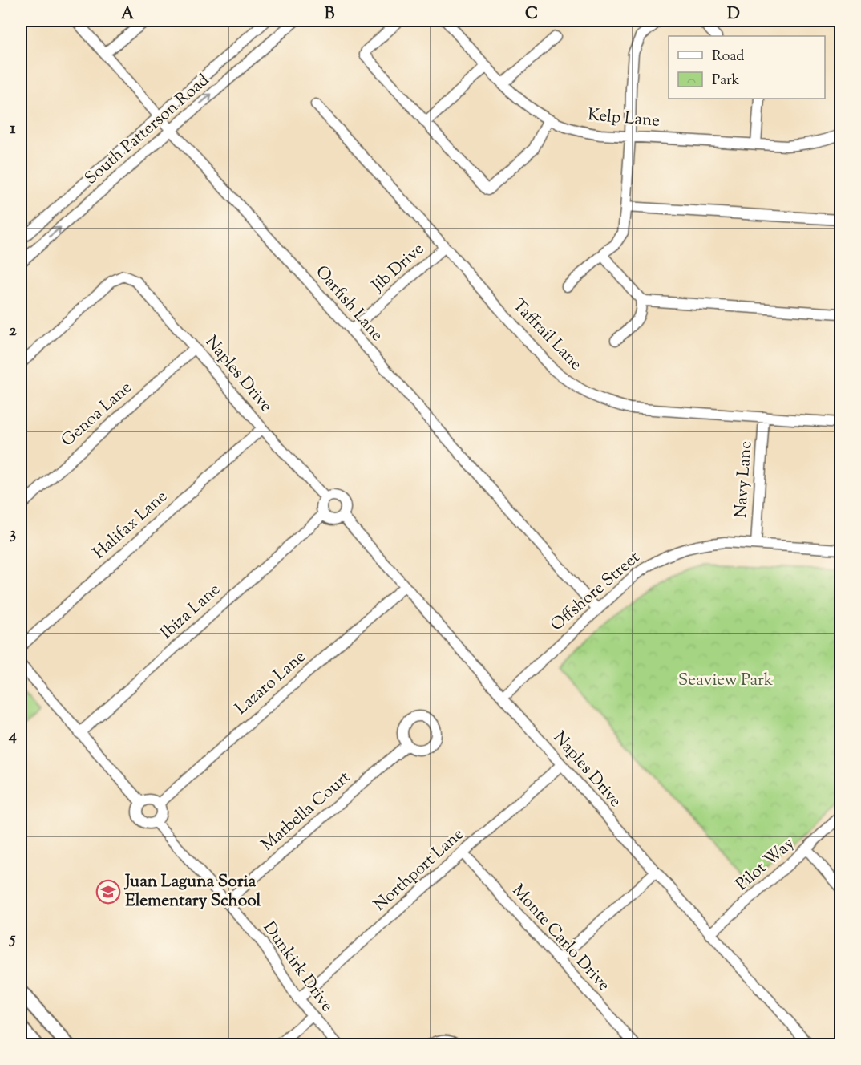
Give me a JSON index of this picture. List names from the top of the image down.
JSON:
{
  "streets": {
    "street": [
      "Kelp Lane",
      "South Patterson Road",
      "Jib Drive",
      "Oarfish Lane",
      "Taffrail Lane",
      "Naples Drive",
      "Genoa Lane",
      "Navy Lane",
      "Halifax Lane",
      "Offshore Street",
      "Ibiza Lane",
      "Lazaro Lane",
      "Marbella Court",
      "Pilot Way",
      "Northport Lane",
      "Monte Carlo Drive",
      "Dunkirk Drive"
    ]
  },
  "crossings": [
    ["South Patterson Road", "Oarfish Lane"],
    ["Jib Drive", "Oarfish Lane"],
    ["Jib Drive", "Taffrail Lane"],
    ["Oarfish Lane", "Offshore Street"],
    ["Taffrail Lane", "Navy Lane"],
    ["Naples Drive", "Genoa Lane"],
    ["Naples Drive", "Halifax Lane"],
    ["Naples Drive", "Offshore Street"],
    ["Naples Drive", "Ibiza Lane"],
    ["Naples Drive", "Lazaro Lane"],
    ["Naples Drive", "Pilot Way"],
    ["Naples Drive", "Northport Lane"],
    ["Navy Lane", "Offshore Street"],
    ["Lazaro Lane", "Dunkirk Drive"],
    ["Marbella Court", "Dunkirk Drive"],
    ["Northport Lane", "Monte Carlo Drive"],
    ["Northport Lane", "Dunkirk Drive"]
  ],
  "parks": ["Seaview Park"],
  "places": {
    "school or university": ["Juan Laguna Soria Elementary School"]
  },
  "legend": ["Road", "Park"],
  "grid": {
    "columns": [
      "A",
      "B",
      "C",
      "D"
    ],
    "rows": [
      "1",
      "2",
      "3",
      "4",
      "5"
    ]
  }
}
